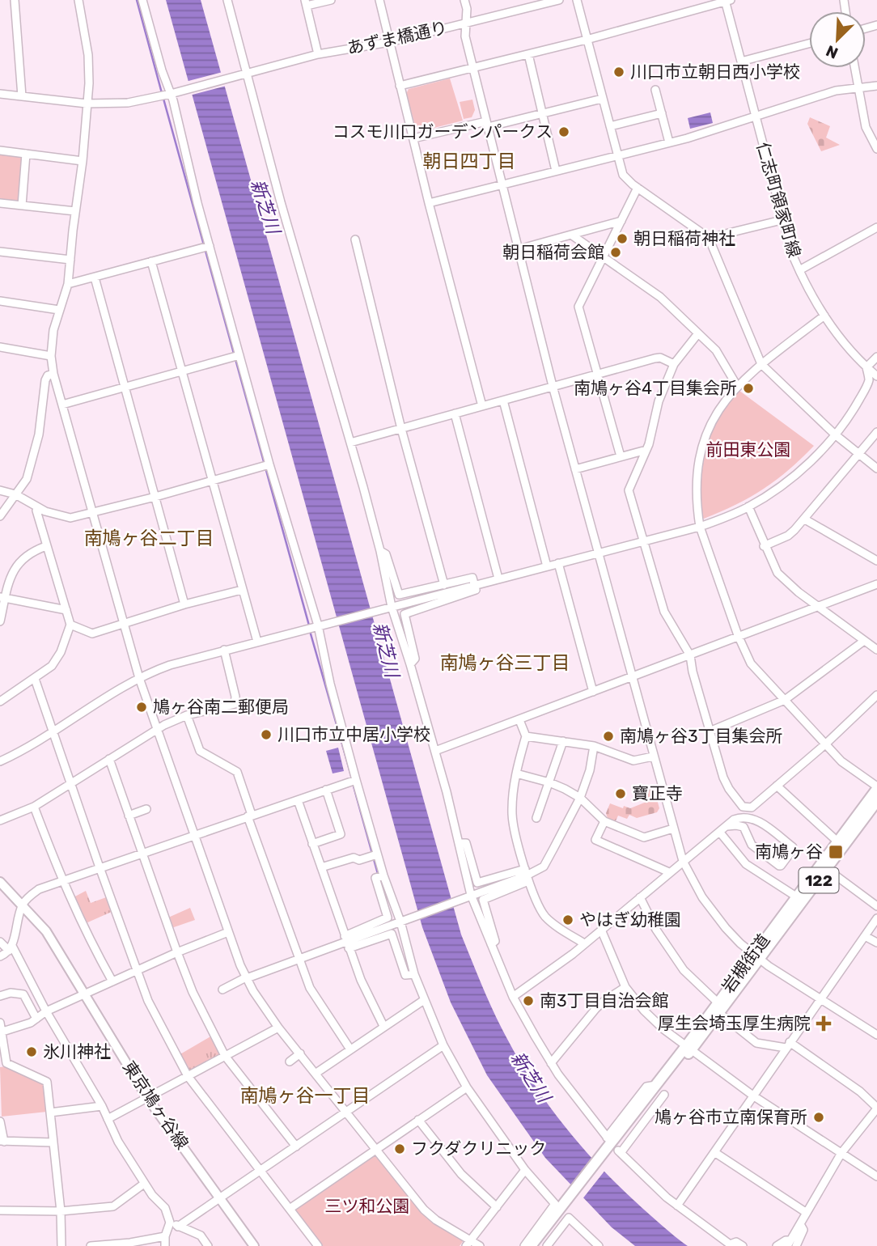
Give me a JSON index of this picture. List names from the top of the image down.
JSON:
{
  "streets": {
    "highway": ["122", "岩槻街道"],
    "main road": ["東京鳩ヶ谷線"],
    "street": ["あずま橋通り", "仁志町領家町線"]
  },
  "districts": [
    "朝日四丁目",
    "南鳩ヶ谷二丁目",
    "南鳩ヶ谷三丁目",
    "南鳩ヶ谷一丁目"
  ],
  "water": ["新芝川"],
  "parks": ["前田東公園", "三ツ和公園"],
  "places": {
    "other": [
      "川口市立朝日西小学校",
      "コスモ川口ガーデンパークス",
      "朝日稲荷神社",
      "朝日稲荷会館",
      "南鳩ヶ谷4丁目集会所",
      "鳩ヶ谷南二郵便局",
      "川口市立中居小学校",
      "南鳩ヶ谷3丁目集会所",
      "寶正寺",
      "やはぎ幼稚園",
      "南3丁目自治会館",
      "氷川神社",
      "鳩ヶ谷市立南保育所",
      "フクダクリニック"
    ],
    "transit": ["南鳩ヶ谷"],
    "health": ["厚生会埼玉厚生病院"]
  },
  "north": "bottom left"
}
